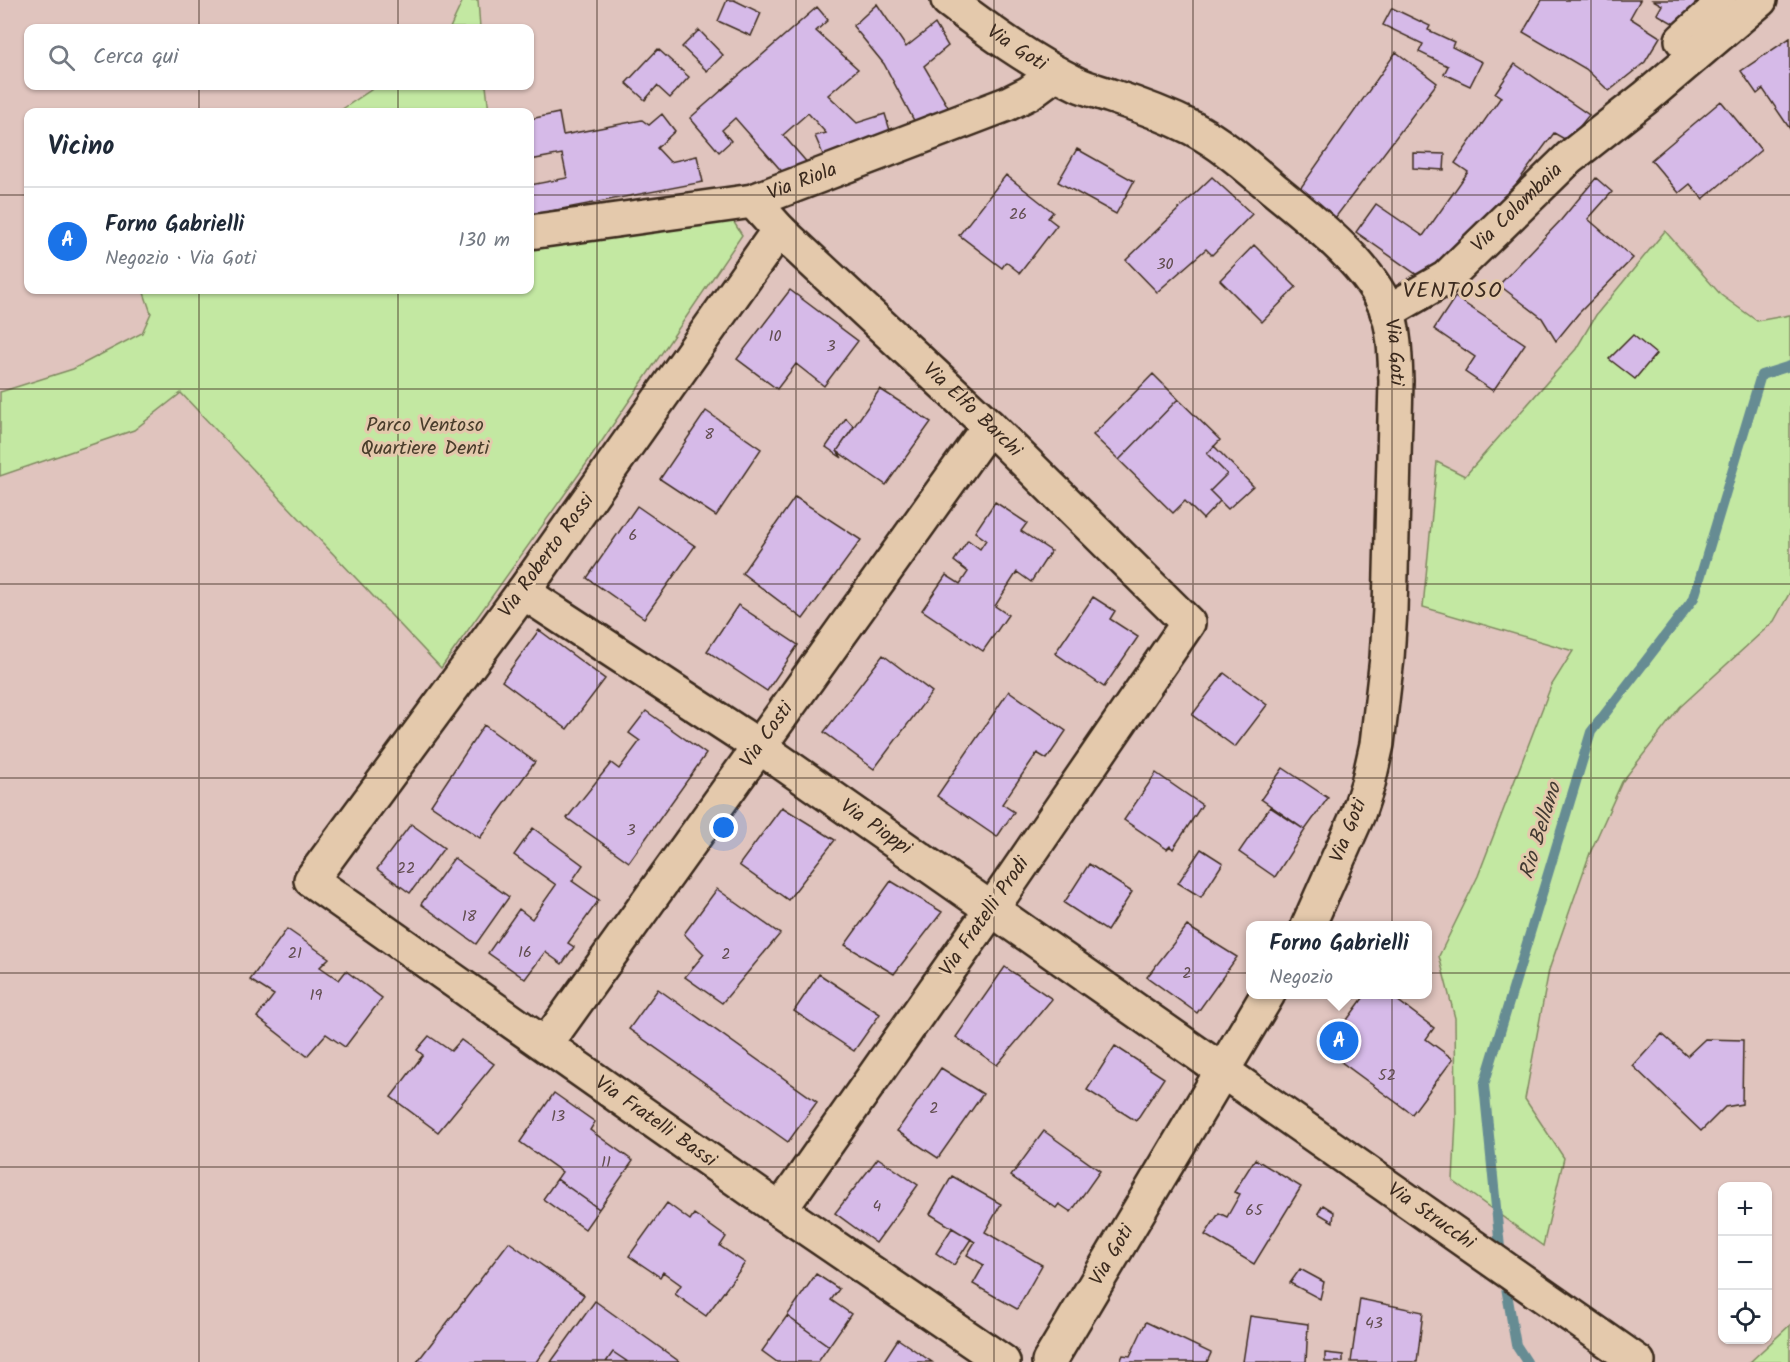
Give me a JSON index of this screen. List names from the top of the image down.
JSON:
{
  "streets": {
    "street": [
      "Via Goti",
      "Via Riola",
      "Via Colombaia",
      "Via Elfo Barchi",
      "Via Roberto Rossi",
      "Via Costi",
      "Via Pioppi",
      "Via Fratelli Prodi",
      "Via Fratelli Bassi",
      "Via Strucchi"
    ]
  },
  "crossings": [
    ["Via Goti", "Via Riola"],
    ["Via Goti", "Via Colombaia"],
    ["Via Goti", "Via Pioppi"],
    ["Via Goti", "Via Strucchi"],
    ["Via Riola", "Via Elfo Barchi"],
    ["Via Elfo Barchi", "Via Roberto Rossi"],
    ["Via Elfo Barchi", "Via Costi"],
    ["Via Elfo Barchi", "Via Fratelli Prodi"],
    ["Via Roberto Rossi", "Via Pioppi"],
    ["Via Roberto Rossi", "Via Fratelli Bassi"],
    ["Via Costi", "Via Pioppi"],
    ["Via Costi", "Via Fratelli Bassi"],
    ["Via Pioppi", "Via Fratelli Prodi"],
    ["Via Pioppi", "Via Strucchi"],
    ["Via Fratelli Prodi", "Via Fratelli Bassi"]
  ],
  "districts": ["VENTOSO"],
  "water": ["Rio Bellano"],
  "parks": ["Parco Ventoso Quartiere Denti"],
  "house_numbers": [
    "26",
    "30",
    "10",
    "3",
    "8",
    "6",
    "3",
    "22",
    "18",
    "16",
    "21",
    "2",
    "2",
    "19",
    "52",
    "2",
    "13",
    "11",
    "4",
    "65",
    "43"
  ],
  "page": {
    "search": "Cerca qui",
    "heading": "Vicino",
    "list": [
      {
        "mark": "A",
        "name": "Forno Gabrielli",
        "note": "Negozio · Via Goti",
        "value": "130 m"
      }
    ],
    "popup": ["Forno Gabrielli", "Negozio"],
    "pins": "A",
    "map_buttons": ["+", "−"]
  }
}
